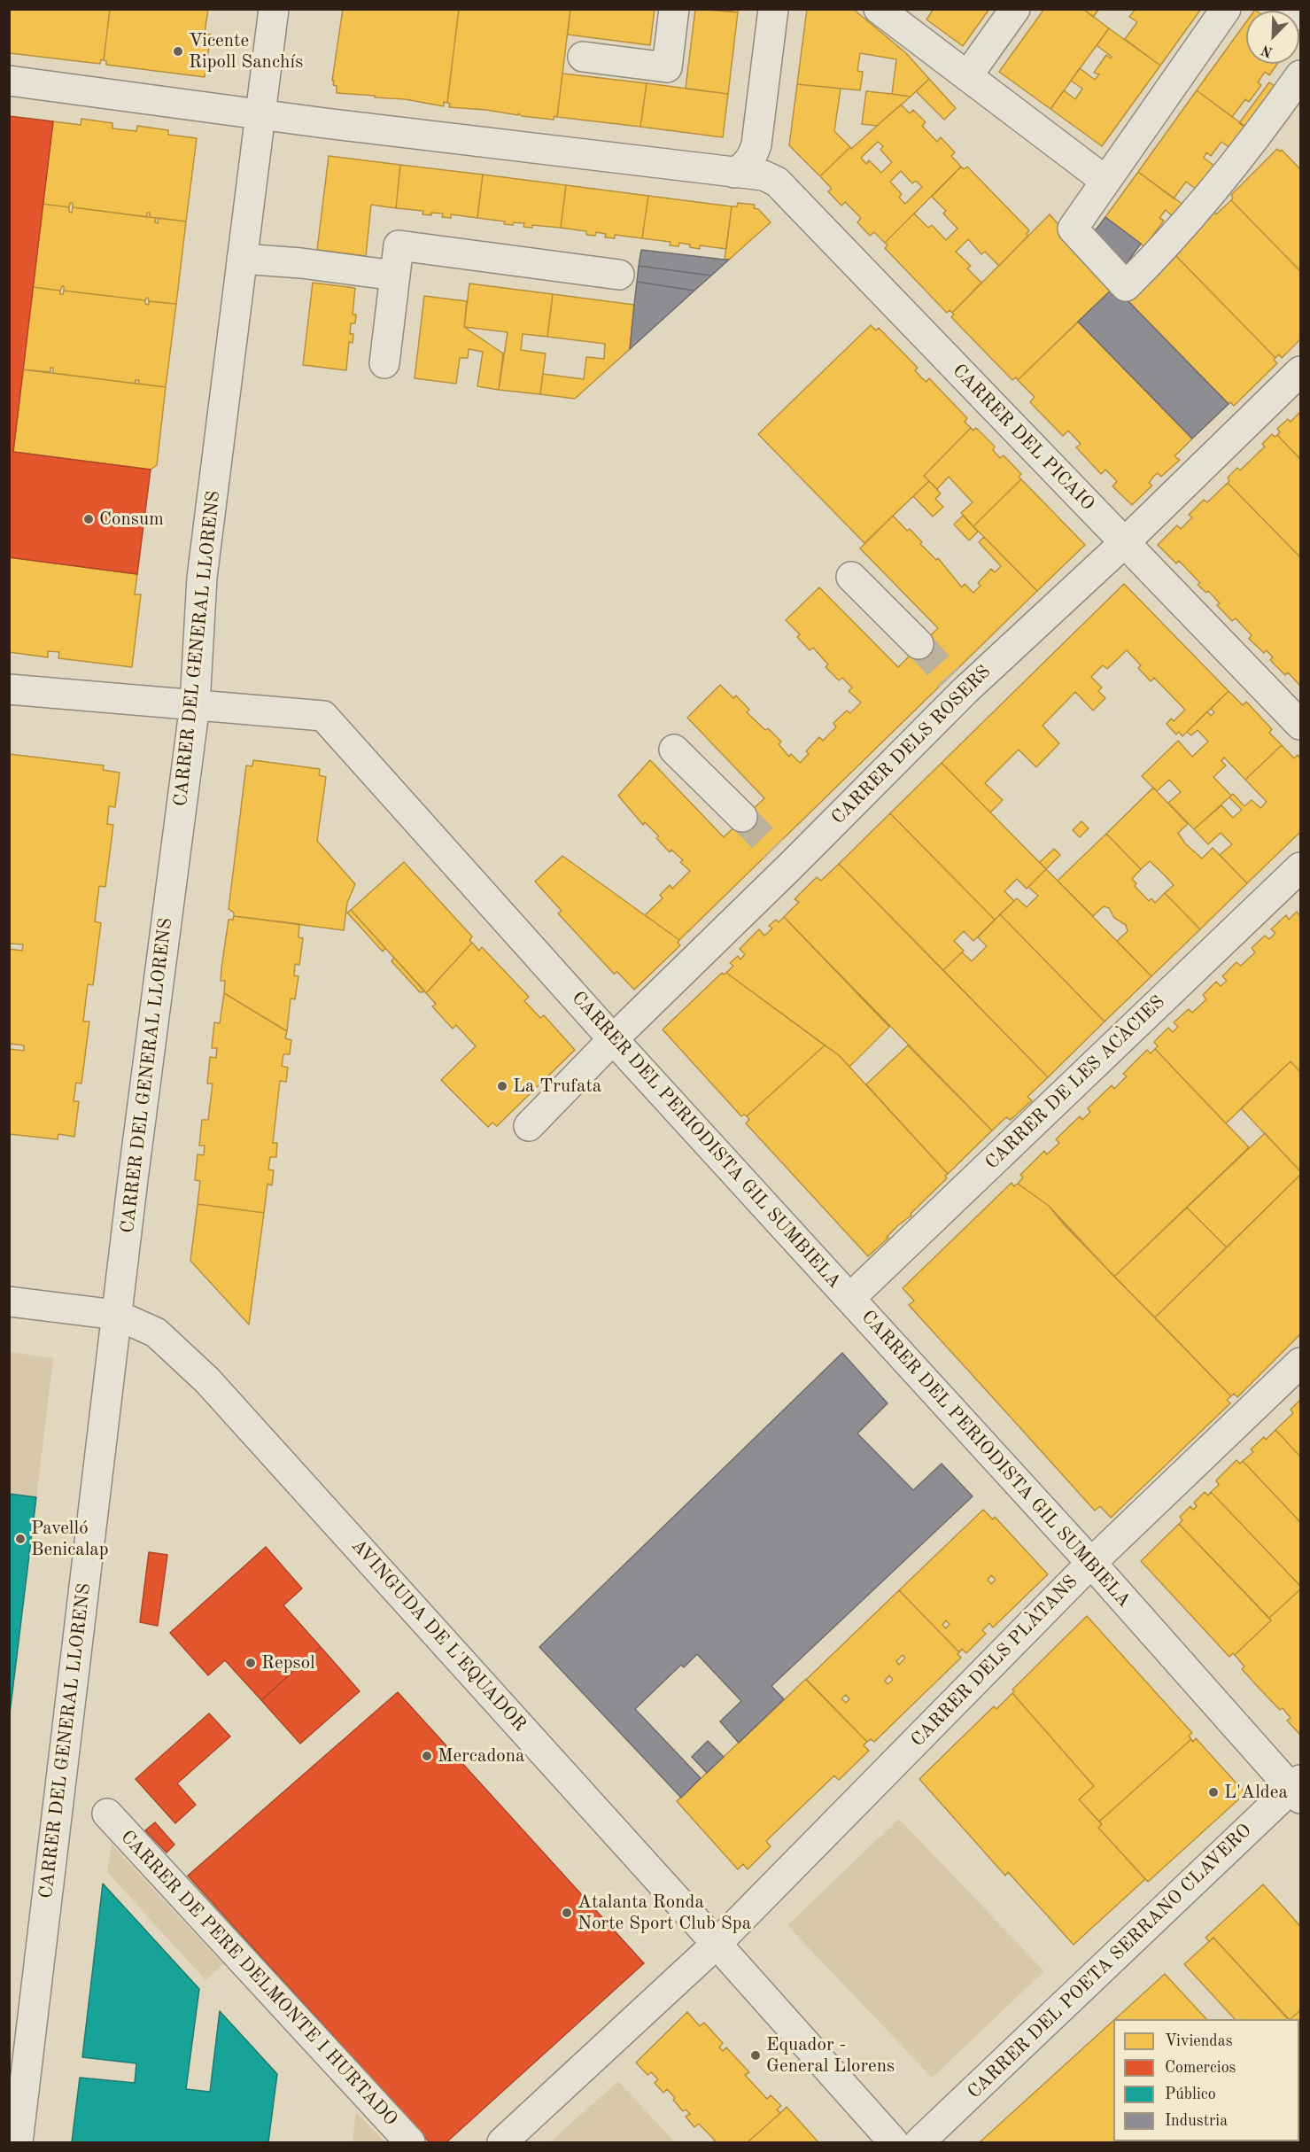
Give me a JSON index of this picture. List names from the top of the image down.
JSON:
{
  "streets": {
    "street": [
      "CARRER DEL PICAIO",
      "CARRER DEL GENERAL LLORENS",
      "CARRER DELS ROSERS",
      "CARRER DE LES ACÀCIES",
      "CARRER DEL PERIODISTA GIL SUMBIELA",
      "AVINGUDA DE L'EQUADOR",
      "CARRER DELS PLÀTANS",
      "CARRER DEL POETA SERRANO CLAVERO",
      "CARRER DE PERE DELMONTE I HURTADO"
    ]
  },
  "crossings": [
    ["CARRER DEL PICAIO", "CARRER DEL GENERAL LLORENS"],
    ["CARRER DEL PICAIO", "CARRER DELS ROSERS"],
    ["CARRER DEL GENERAL LLORENS", "CARRER DEL PERIODISTA GIL SUMBIELA"],
    ["CARRER DEL GENERAL LLORENS", "AVINGUDA DE L'EQUADOR"],
    ["CARRER DELS ROSERS", "CARRER DEL PERIODISTA GIL SUMBIELA"],
    ["CARRER DE LES ACÀCIES", "CARRER DEL PERIODISTA GIL SUMBIELA"],
    ["CARRER DEL PERIODISTA GIL SUMBIELA", "CARRER DELS PLÀTANS"],
    ["CARRER DEL PERIODISTA GIL SUMBIELA", "CARRER DEL POETA SERRANO CLAVERO"],
    ["AVINGUDA DE L'EQUADOR", "CARRER DELS PLÀTANS"]
  ],
  "places": [
    "Vicente Ripoll Sanchís",
    "Consum",
    "La Trufata",
    "Pavelló Benicalap",
    "Repsol",
    "Mercadona",
    "L'Aldea",
    "Atalanta Ronda Norte Sport Club Spa",
    "Equador - General Llorens"
  ],
  "legend": [
    "Viviendas",
    "Comercios",
    "Público",
    "Industria"
  ],
  "north": "bottom left"
}
